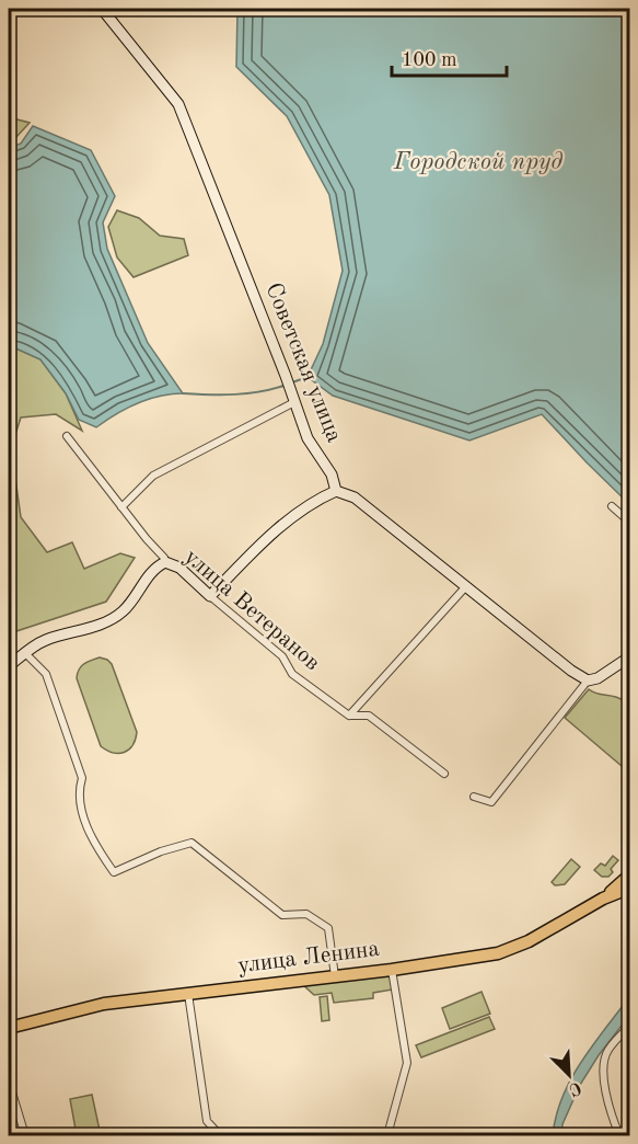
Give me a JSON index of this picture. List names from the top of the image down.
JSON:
{
  "streets": {
    "main road": ["улица Ленина"],
    "street": ["Советская улица", "улица Ветеранов"]
  },
  "water": ["Городской пруд"],
  "scale_bar": "100 m",
  "north": "bottom right"
}
